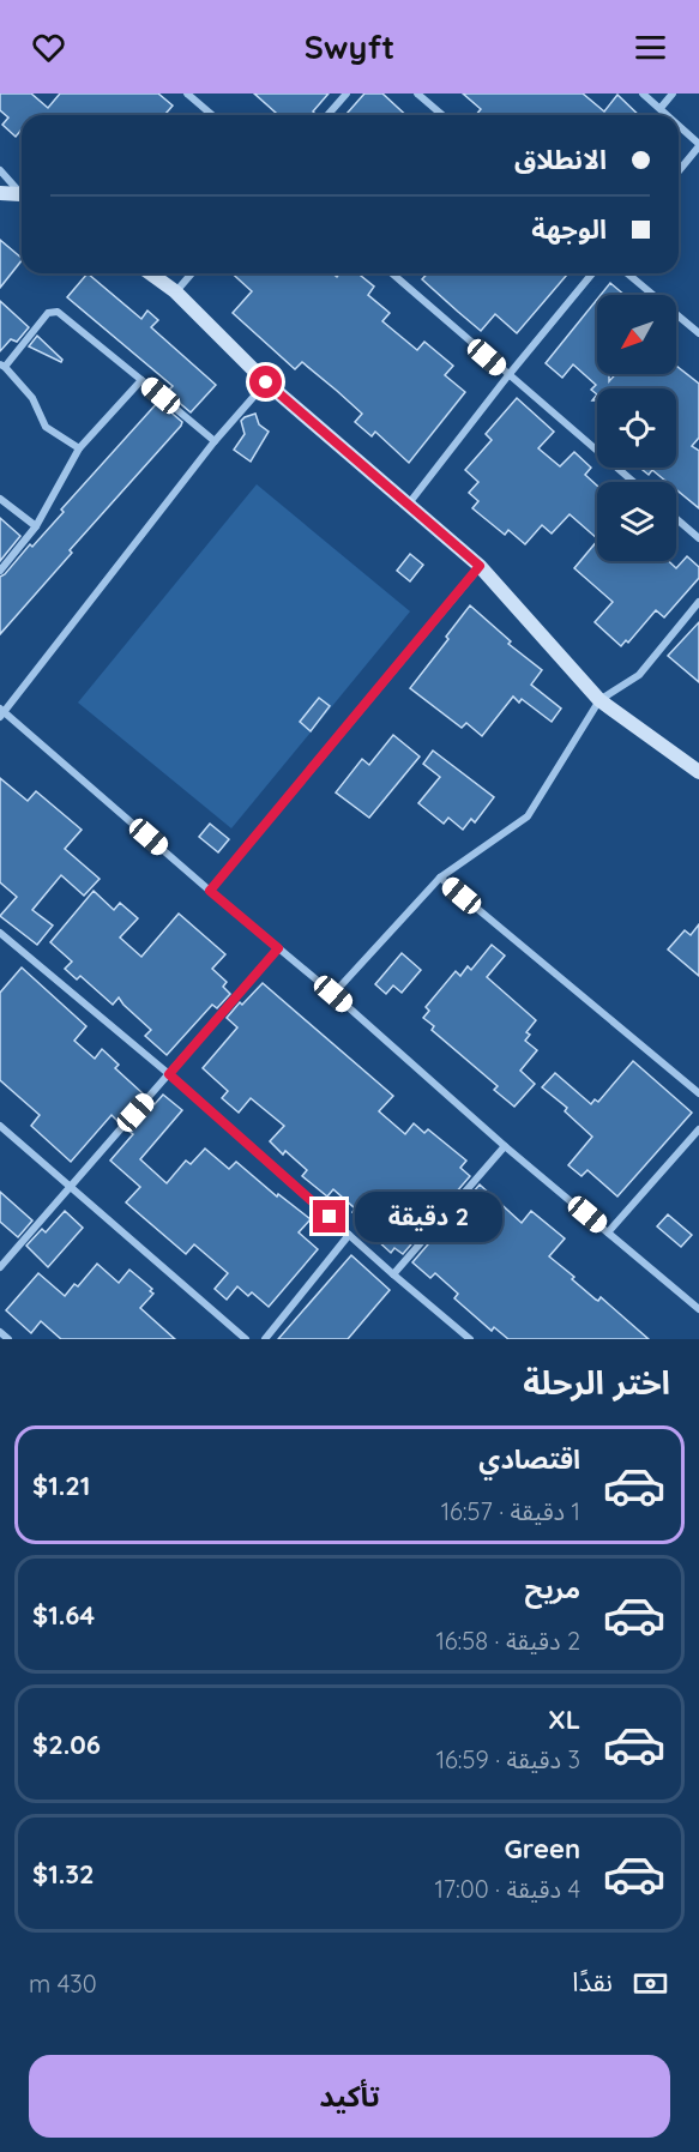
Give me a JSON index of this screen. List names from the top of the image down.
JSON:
{
  "north": "bottom left",
  "page": {
    "header": "Swyft",
    "banner": ["الانطلاق", "الوجهة"],
    "bubble": "2 دقيقة",
    "heading": "اختر الرحلة",
    "list": [
      {
        "name": "اقتصادي",
        "note": "1 دقيقة · 16:57",
        "value": "$1.21"
      },
      {
        "name": "مريح",
        "note": "2 دقيقة · 16:58",
        "value": "$1.64"
      },
      {
        "name": "XL",
        "note": "3 دقيقة · 16:59",
        "value": "$2.06"
      },
      {
        "name": "Green",
        "note": "4 دقيقة · 17:00",
        "value": "$1.32"
      }
    ],
    "pay": ["نقدًا", "430 m"],
    "buttons": "تأكيد"
  }
}
